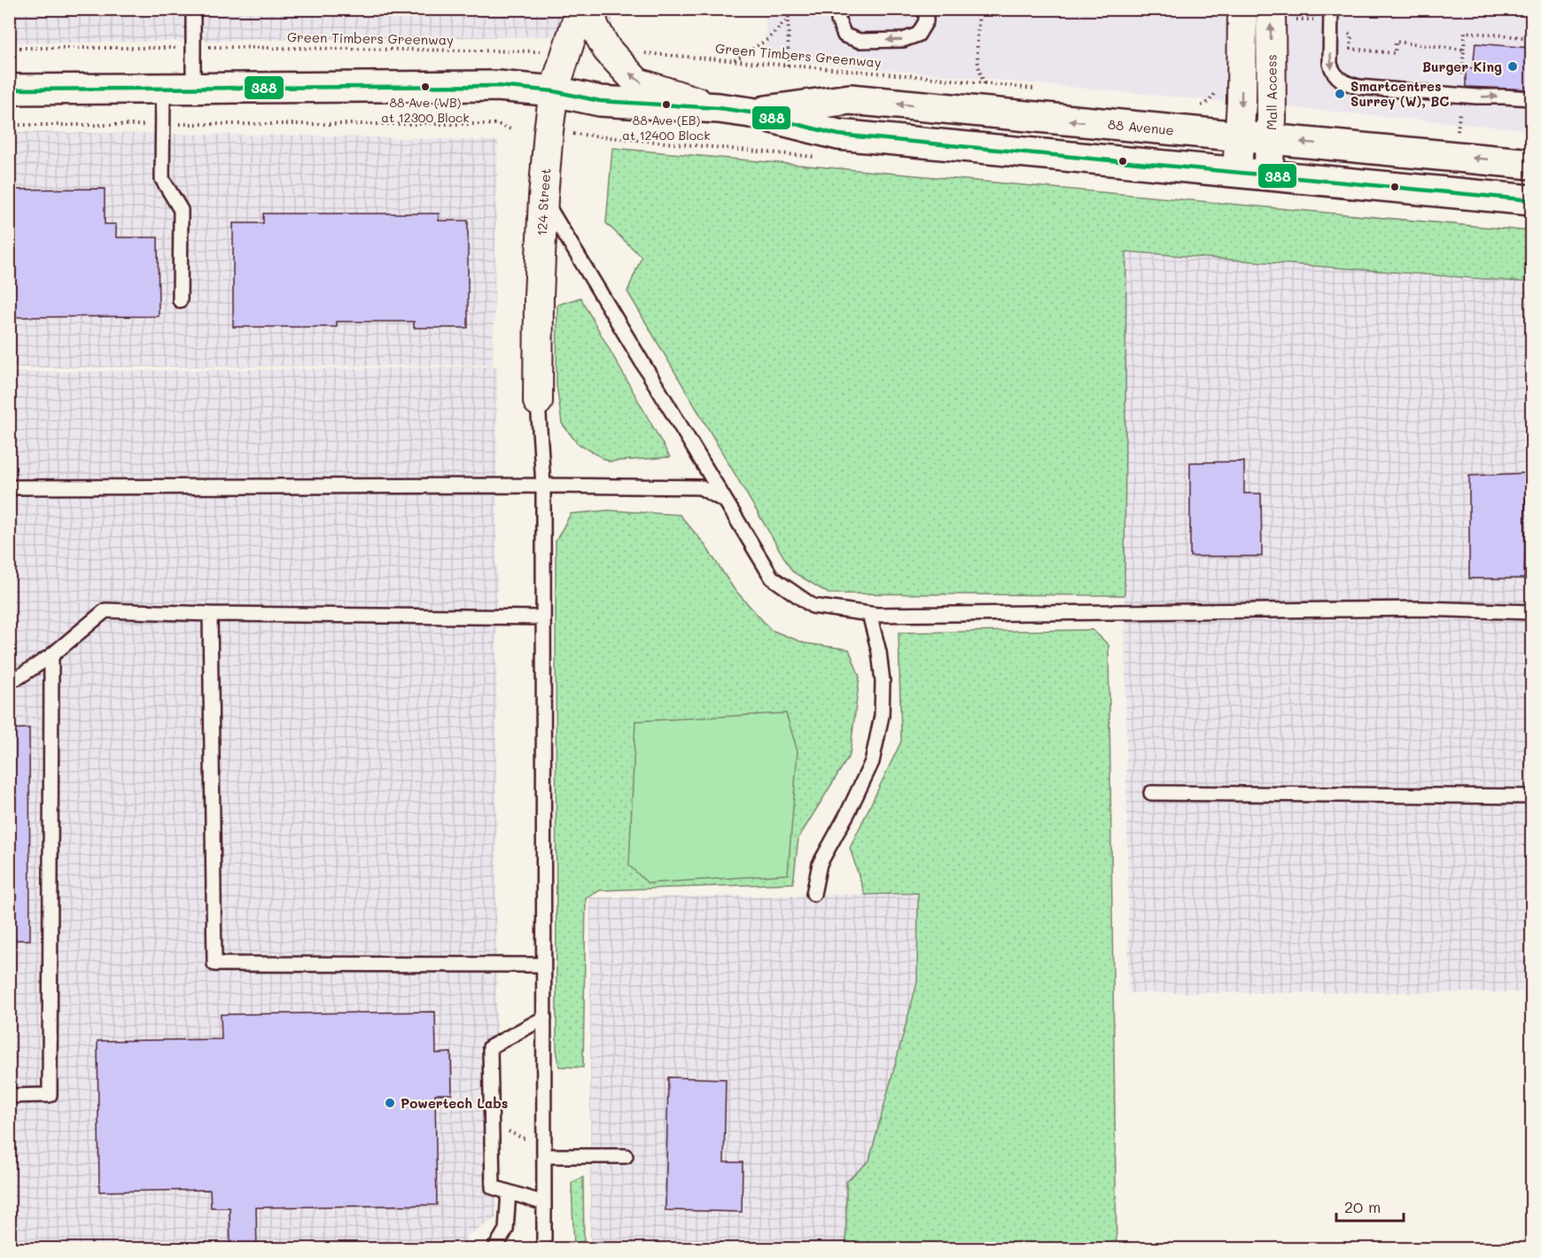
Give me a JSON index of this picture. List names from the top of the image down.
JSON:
{
  "streets": {
    "main road": ["88 Avenue"],
    "street": ["Mall Access", "124 Street"],
    "path": ["Green Timbers Greenway"]
  },
  "crossings": [
    ["Mall Access", "88 Avenue"],
    ["88 Avenue", "124 Street"]
  ],
  "places": [
    "Burger King",
    "88 Ave (WB) at 12300 Block",
    "Smartcentres Surrey (W), BC",
    "88 Ave (EB) at 12400 Block",
    "Powertech Labs"
  ],
  "lines": ["transit line 388"],
  "scale_bar": "20 m"
}
